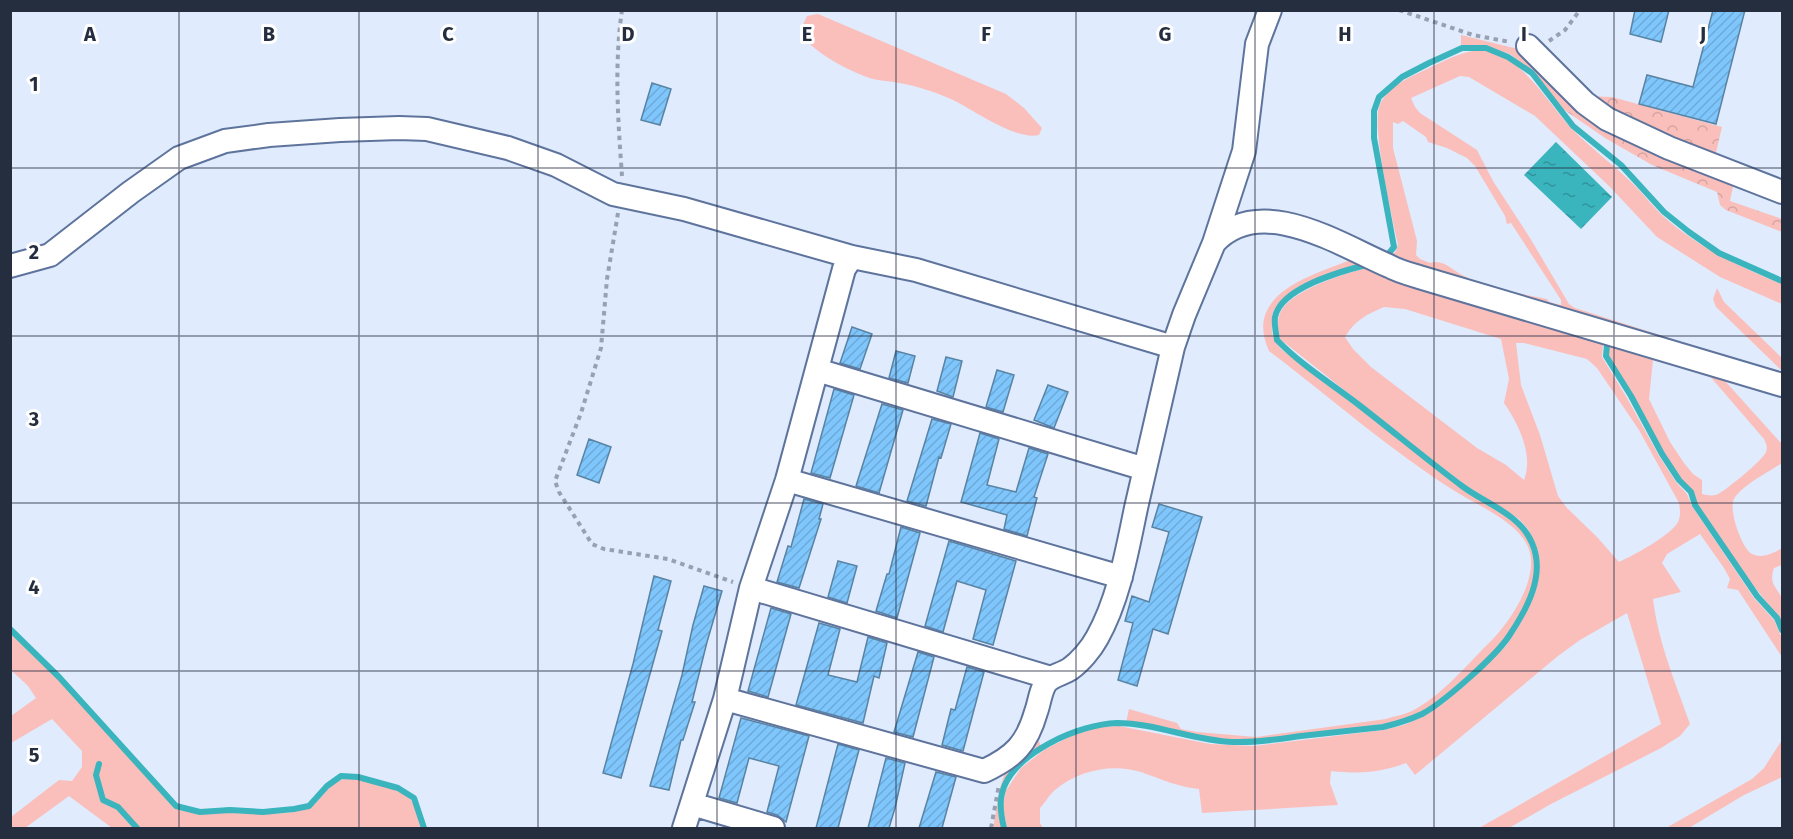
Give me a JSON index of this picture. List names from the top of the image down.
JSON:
{
  "grid": {
    "columns": [
      "A",
      "B",
      "C",
      "D",
      "E",
      "F",
      "G",
      "H",
      "I",
      "J"
    ],
    "rows": [
      "1",
      "2",
      "3",
      "4",
      "5"
    ]
  }
}
